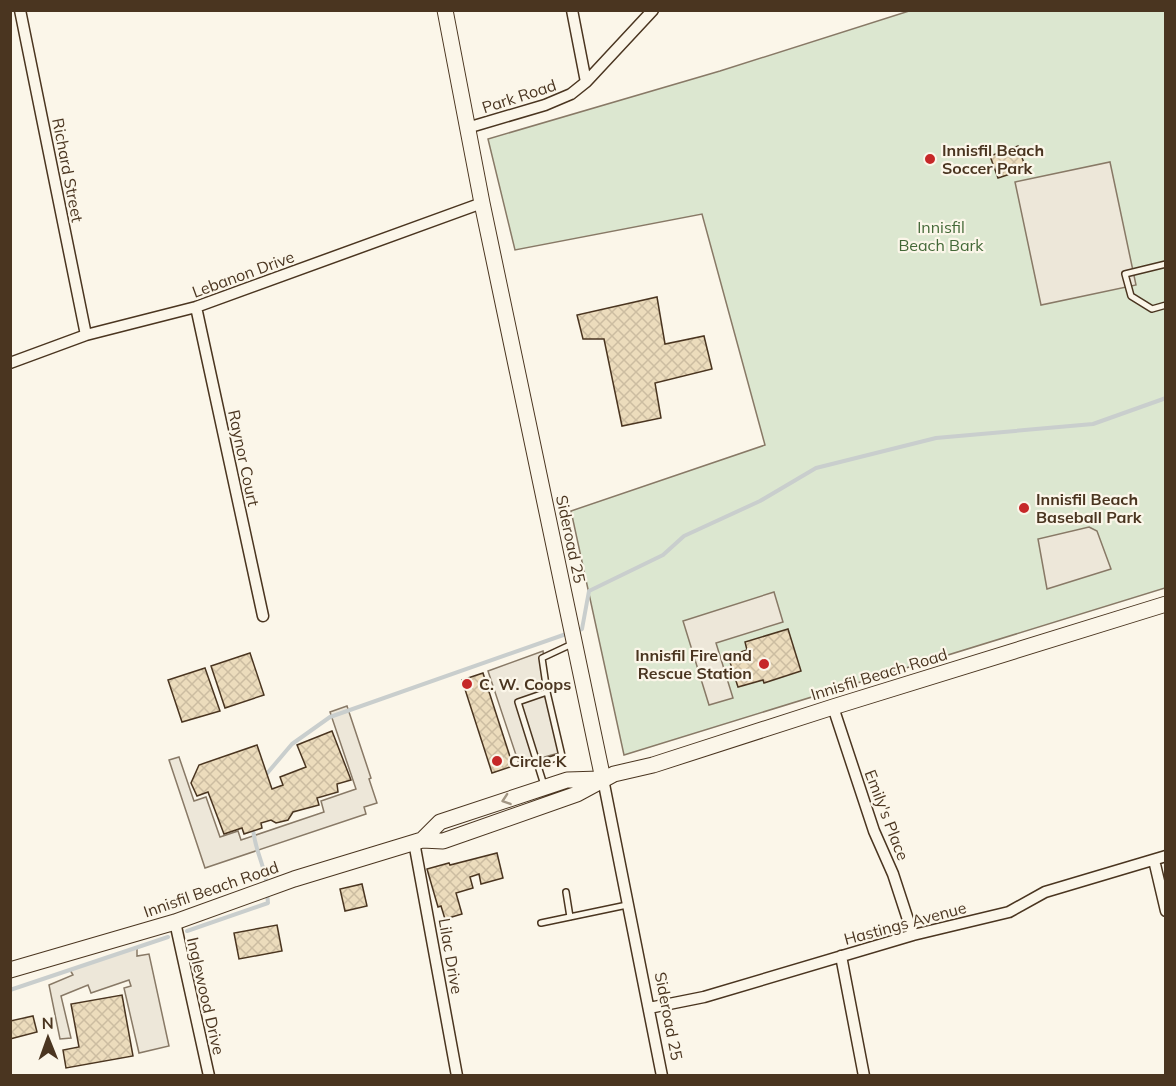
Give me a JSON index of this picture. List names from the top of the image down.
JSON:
{
  "streets": {
    "main road": ["Sideroad 25", "Innisfil Beach Road"],
    "street": [
      "Park Road",
      "Richard Street",
      "Lebanon Drive",
      "Raynor Court",
      "Emily's Place",
      "Hastings Avenue",
      "Lilac Drive",
      "Inglewood Drive"
    ]
  },
  "crossings": [
    ["Park Road", "Sideroad 25"],
    ["Richard Street", "Lebanon Drive"],
    ["Lebanon Drive", "Raynor Court"],
    ["Lebanon Drive", "Sideroad 25"],
    ["Sideroad 25", "Innisfil Beach Road"],
    ["Sideroad 25", "Hastings Avenue"],
    ["Innisfil Beach Road", "Emily's Place"],
    ["Innisfil Beach Road", "Lilac Drive"],
    ["Innisfil Beach Road", "Inglewood Drive"],
    ["Emily's Place", "Hastings Avenue"]
  ],
  "parks": ["Innisfil Beach Bark"],
  "places": [
    "Innisfil Beach Soccer Park",
    "Innisfil Beach Baseball Park",
    "Innisfil Fire and Rescue Station",
    "C. W. Coops",
    "Circle K"
  ],
  "north": "top"
}
